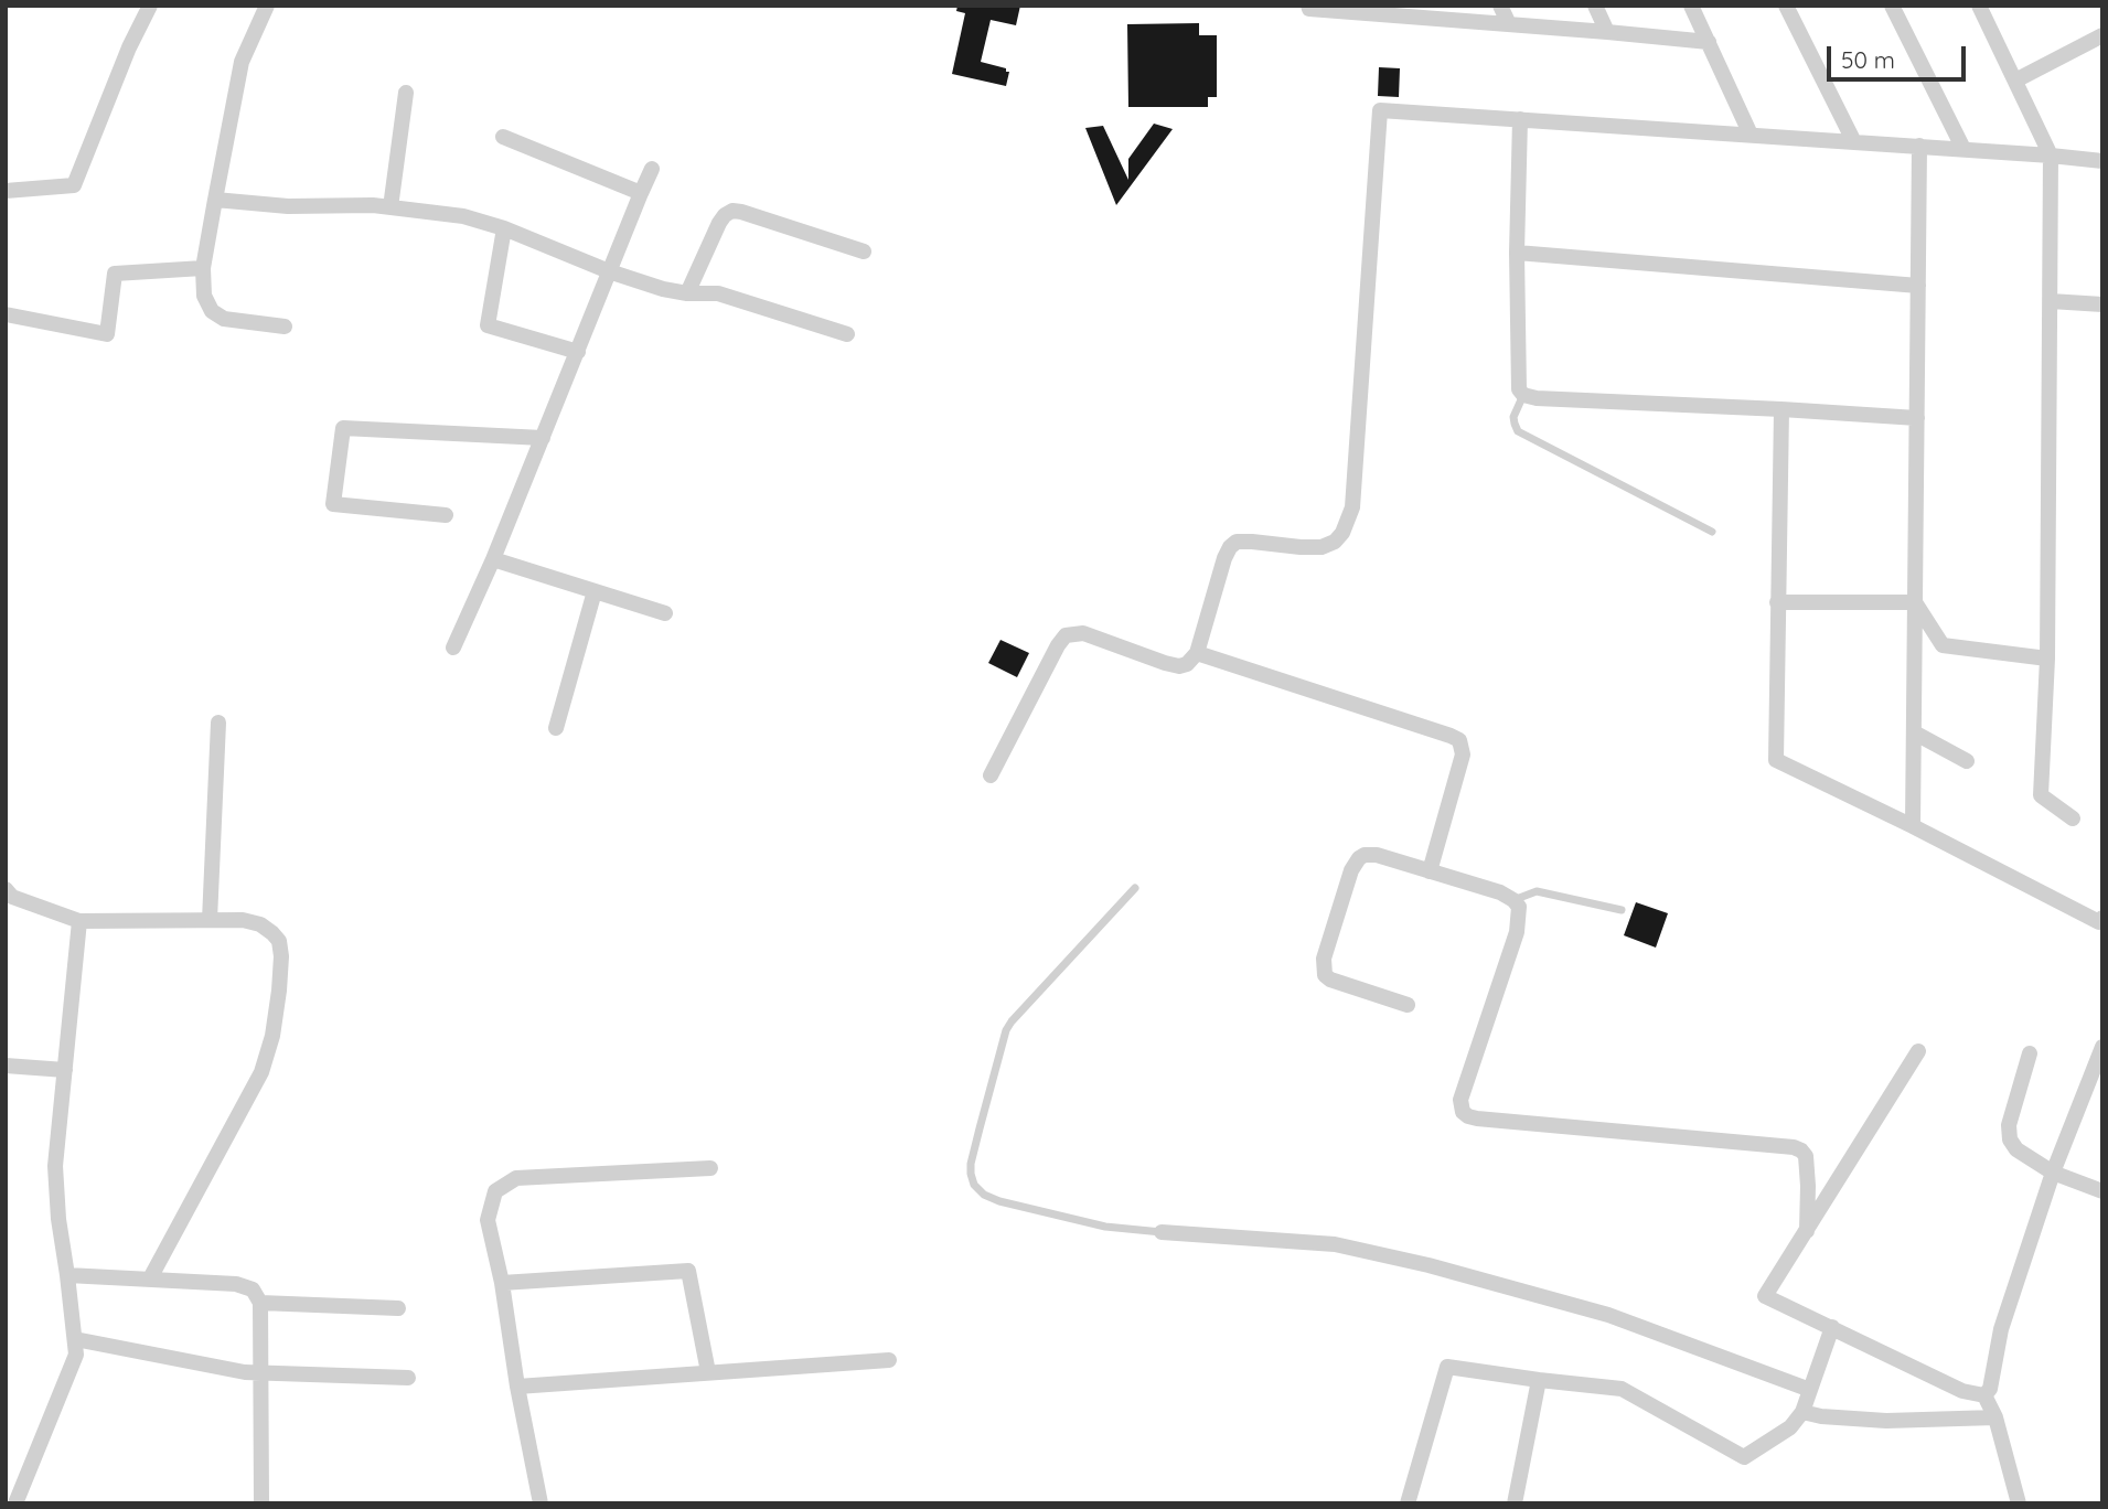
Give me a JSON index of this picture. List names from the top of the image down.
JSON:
{
  "scale_bar": "50 m"
}
